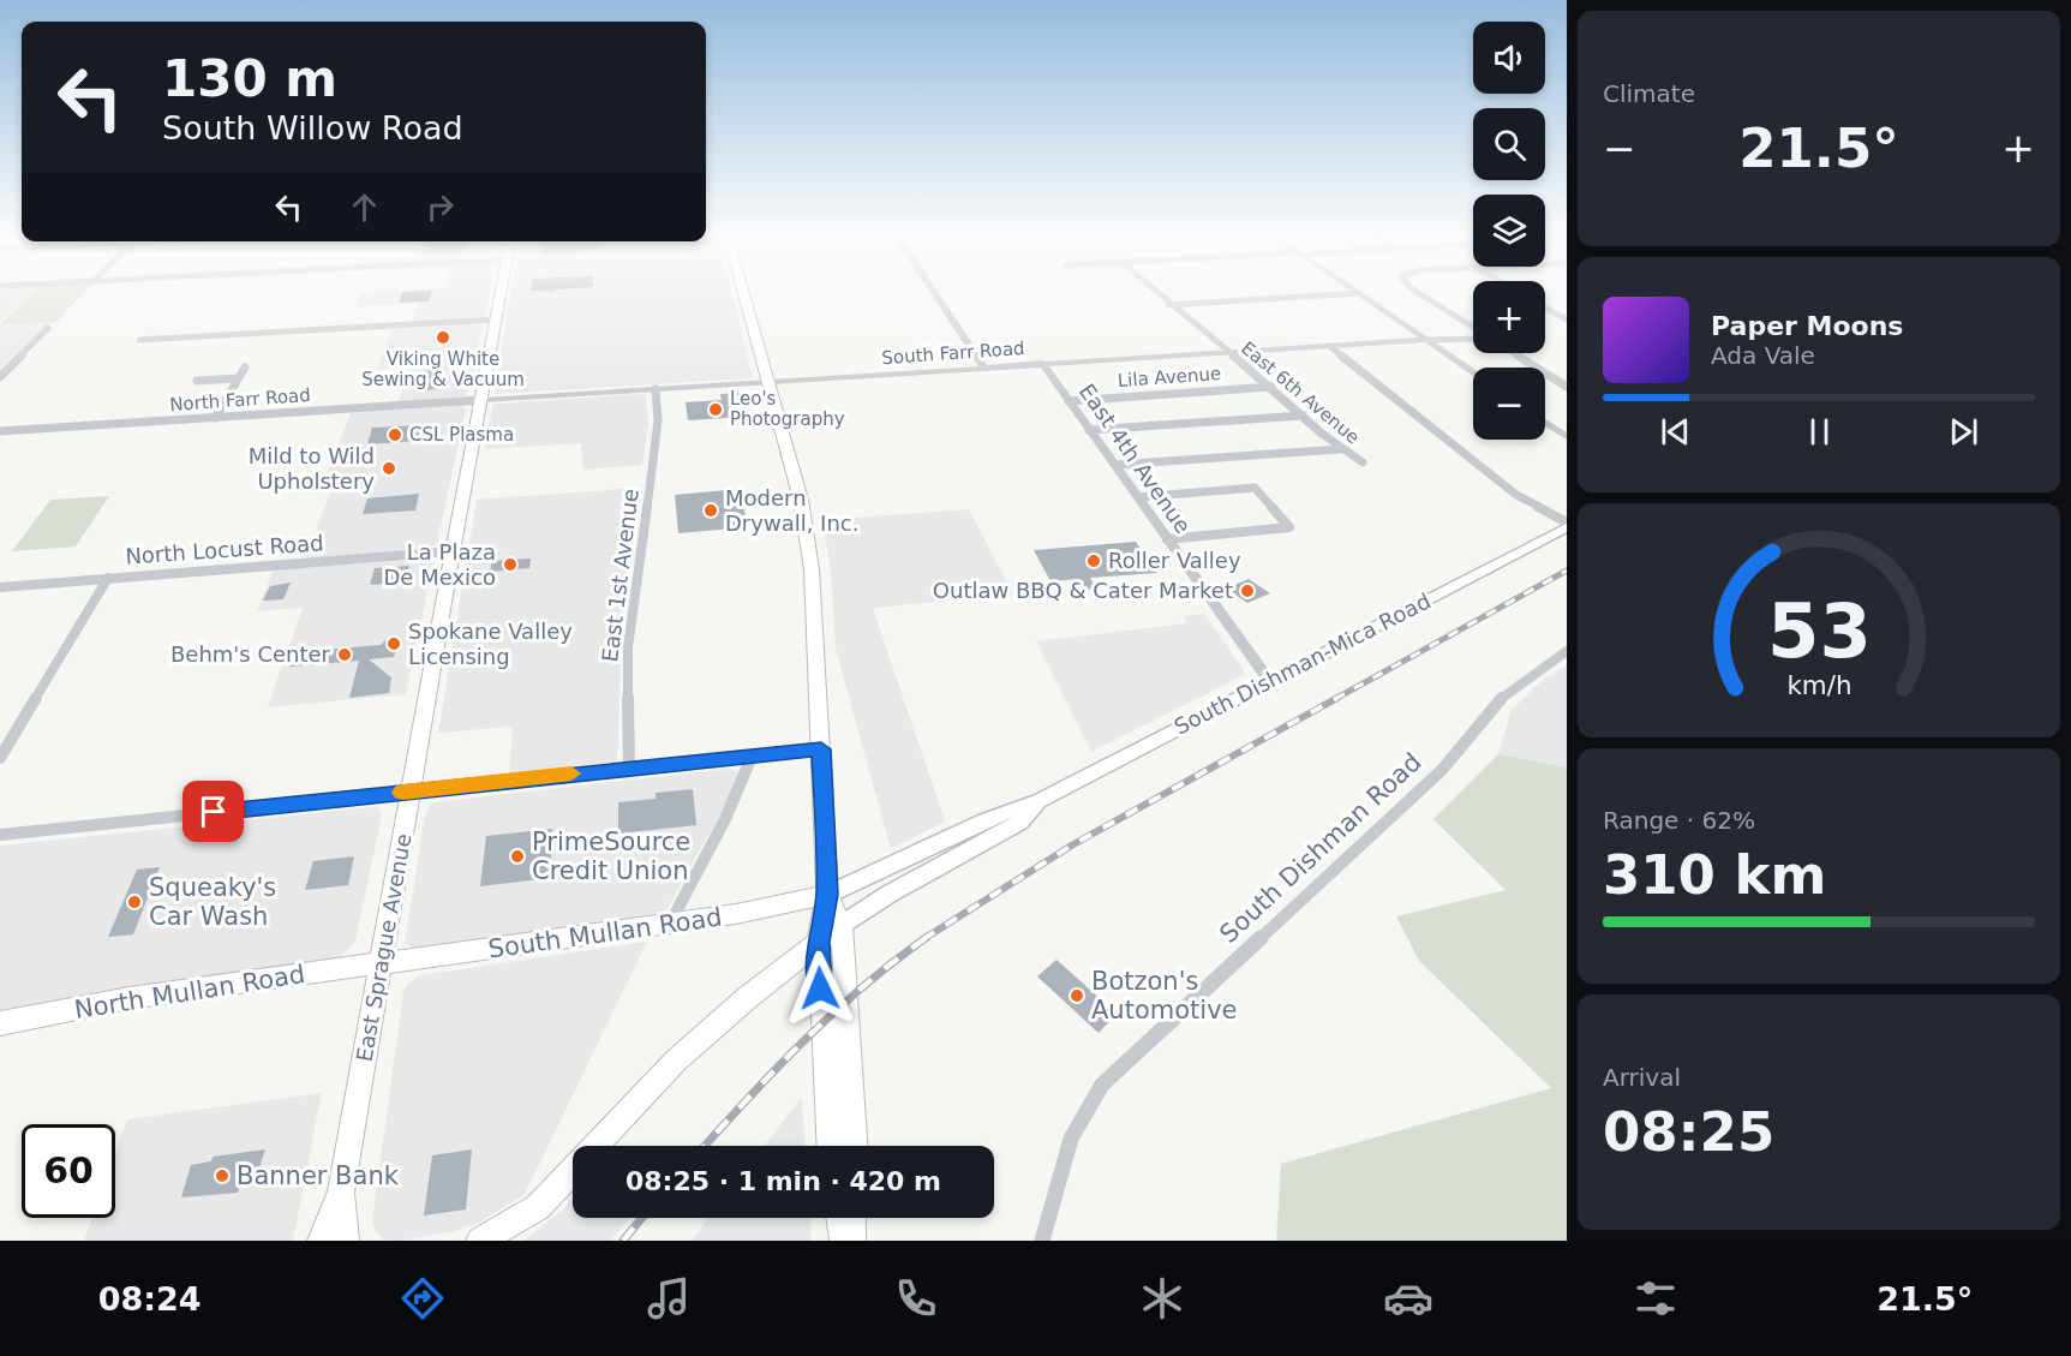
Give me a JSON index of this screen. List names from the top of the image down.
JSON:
{
  "streets": {
    "main road": [
      "South Dishman-Mica Road",
      "South Mullan Road",
      "East Sprague Avenue",
      "North Mullan Road"
    ],
    "street": [
      "South Farr Road",
      "Lila Avenue",
      "East 6th Avenue",
      "North Farr Road",
      "East 4th Avenue",
      "North Locust Road",
      "East 1st Avenue",
      "South Dishman Road"
    ]
  },
  "crossings": [
    ["South Farr Road", "East 6th Avenue"],
    ["South Farr Road", "North Farr Road"],
    ["South Farr Road", "East 4th Avenue"],
    ["South Farr Road", "East 1st Avenue"],
    ["South Farr Road", "East Sprague Avenue"],
    ["Lila Avenue", "East 6th Avenue"],
    ["Lila Avenue", "East 4th Avenue"],
    ["North Farr Road", "East Sprague Avenue"],
    ["East 4th Avenue", "South Dishman-Mica Road"],
    ["North Locust Road", "East Sprague Avenue"],
    ["South Dishman-Mica Road", "South Mullan Road"],
    ["South Mullan Road", "East Sprague Avenue"],
    ["South Mullan Road", "North Mullan Road"],
    ["East Sprague Avenue", "North Mullan Road"]
  ],
  "places": [
    "Viking White Sewing & Vacuum",
    "Leo's Photography",
    "CSL Plasma",
    "Mild to Wild Upholstery",
    "Modern Drywall, Inc.",
    "Roller Valley",
    "La Plaza De Mexico",
    "Outlaw BBQ & Cater Market",
    "Spokane Valley Licensing",
    "Behm's Center",
    "PrimeSource Credit Union",
    "Squeaky's Car Wash",
    "Botzon's Automotive",
    "Banner Bank"
  ],
  "page": {
    "tile": [
      "Climate",
      ["Range · 62%", "310 km"],
      ["Arrival", "08:25"]
    ],
    "map_buttons": ["+", "−"],
    "turn": ["130 m", "South Willow Road"],
    "heat": ["−", "21.5°", "+"],
    "song": ["Paper Moons", "Ada Vale"],
    "limit": "60",
    "trip": "08:25 · 1 min · 420 m",
    "tabs": ["08:24", "21.5°"],
    "gauge": ["53", "km/h"]
  }
}
